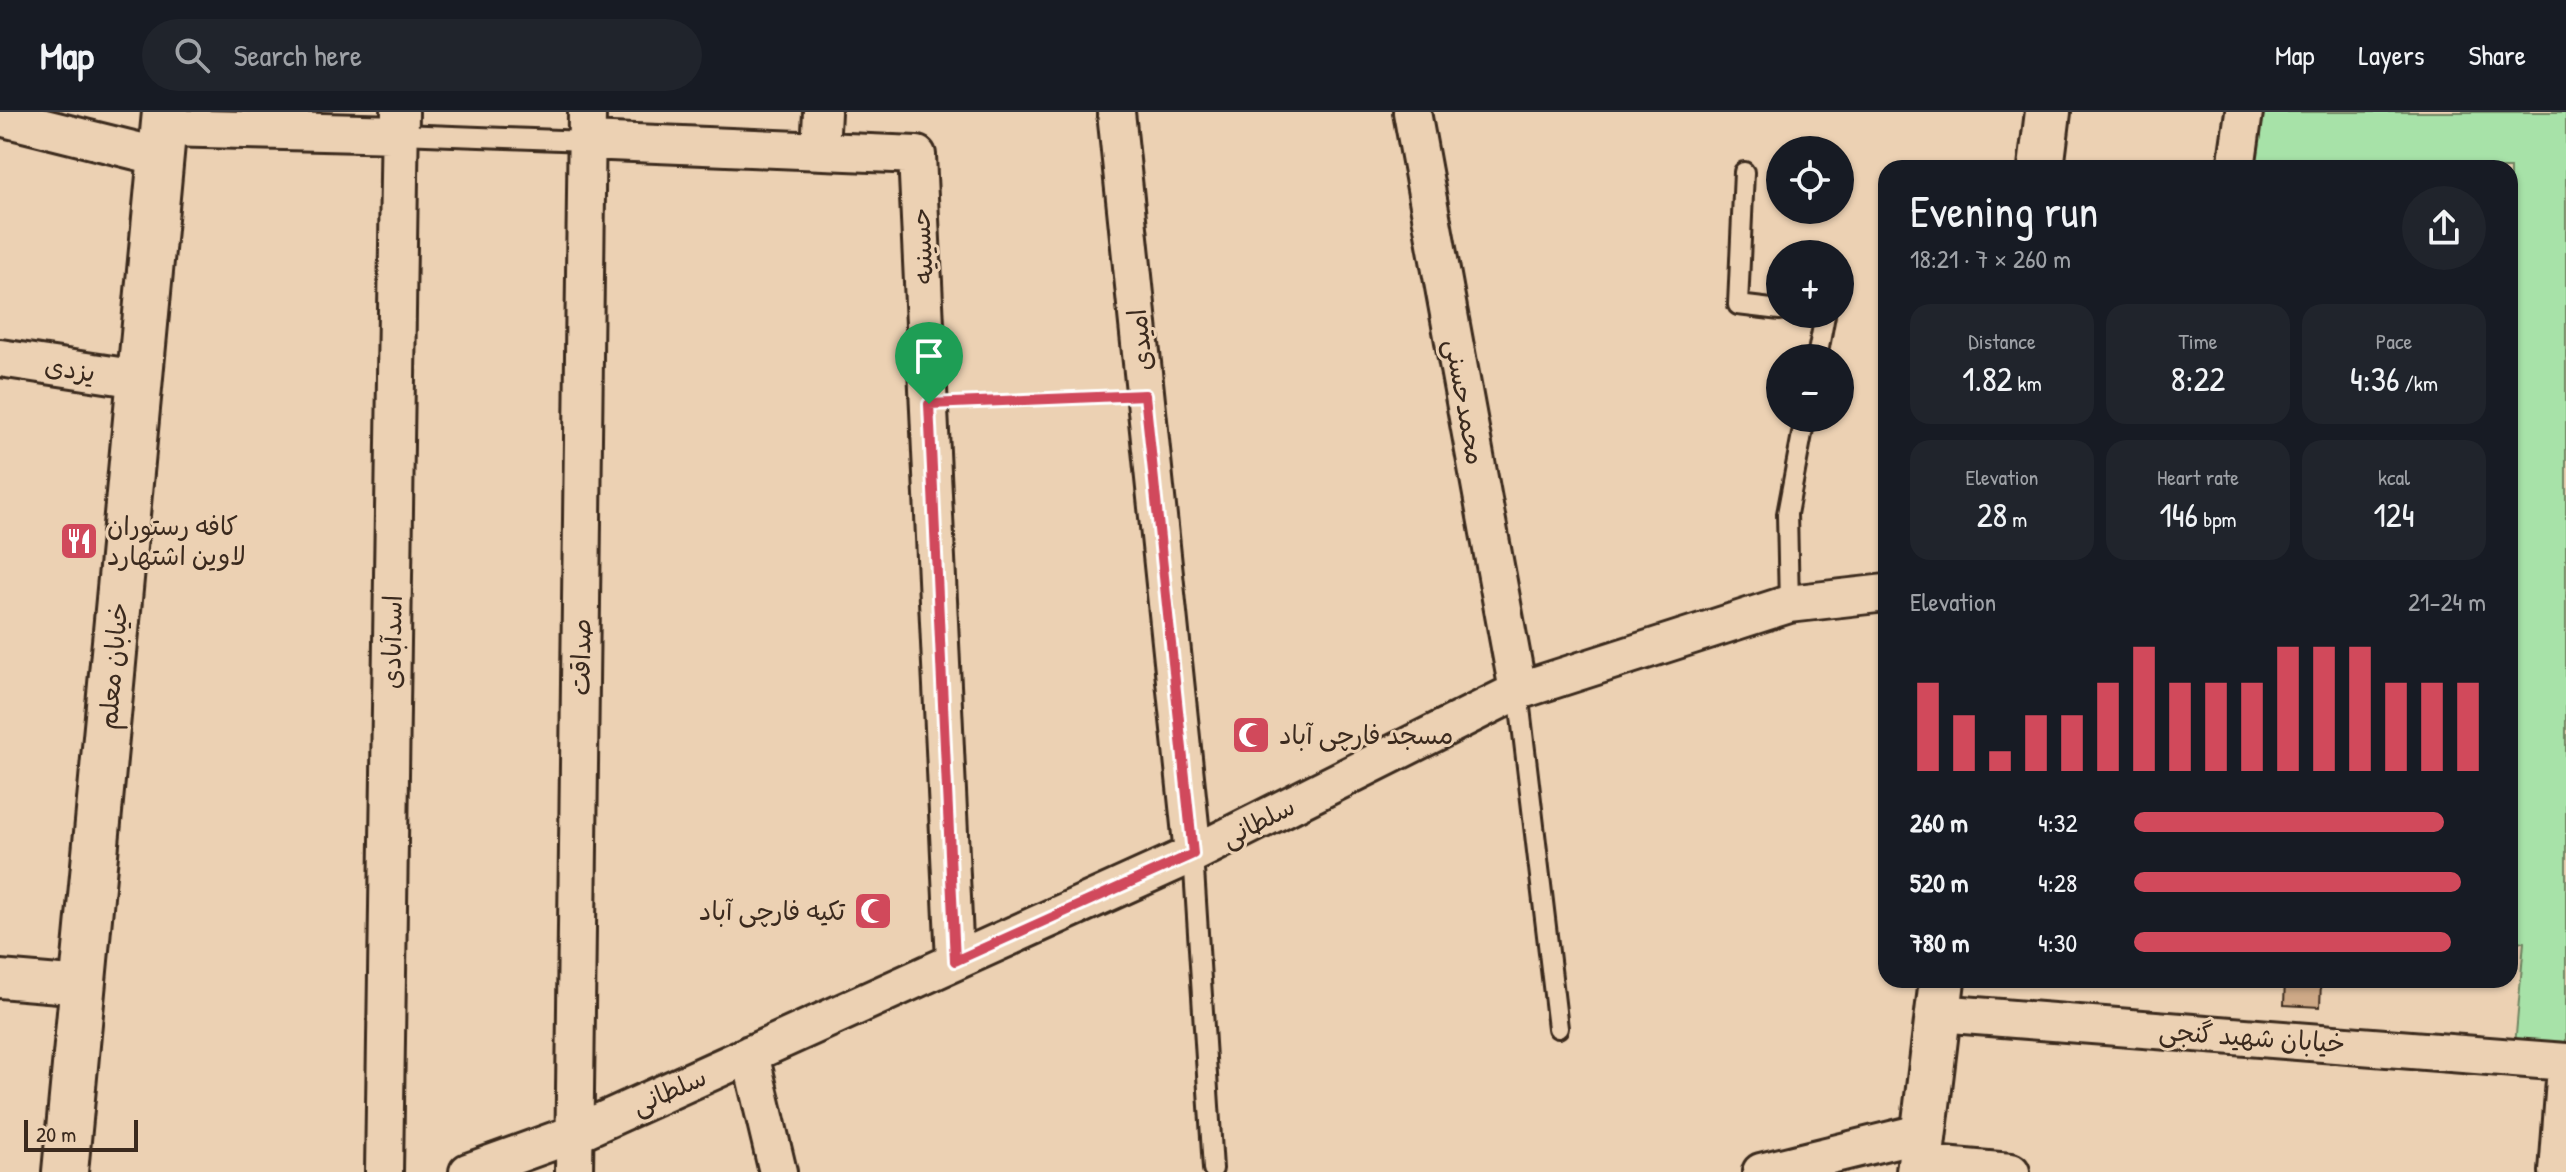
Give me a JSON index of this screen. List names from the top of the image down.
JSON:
{
  "streets": {
    "main road": ["خیابان معلم"],
    "street": [
      "حسینیه",
      "امیدی",
      "یزدی",
      "محمدحسنی",
      "اسدآبادی",
      "صداقت",
      "سلطانی",
      "خیابان شهید گنجی"
    ]
  },
  "crossings": [
    ["حسینیه", "سلطانی"],
    ["امیدی", "سلطانی"],
    ["یزدی", "خیابان معلم"],
    ["محمدحسنی", "سلطانی"],
    ["صداقت", "سلطانی"]
  ],
  "places": {
    "restaurant": ["کافه رستوران لاوین اشتهارد"],
    "mosque": ["مسجد فارچی آباد", "تکیه فارچی آباد"]
  },
  "scale_bar": "20 m",
  "page": {
    "header": "Map",
    "search": "Search here",
    "nav": ["Map", "Layers", "Share"],
    "map_buttons": ["+", "−"],
    "heading": ["Evening run", "18:21 · 7 × 260 m"],
    "stats": [
      ["Distance", "1.82 km"],
      ["Time", "8:22"],
      ["Pace", "4:36 /km"],
      ["Elevation", "28 m"],
      ["Heart rate", "146 bpm"],
      ["kcal", "124"]
    ],
    "chart": ["Elevation", "21–24 m"],
    "list": [
      {
        "name": "260 m",
        "note": "4:32"
      },
      {
        "name": "520 m",
        "note": "4:28"
      },
      {
        "name": "780 m",
        "note": "4:30"
      }
    ],
    "scale": "20 m"
  }
}
